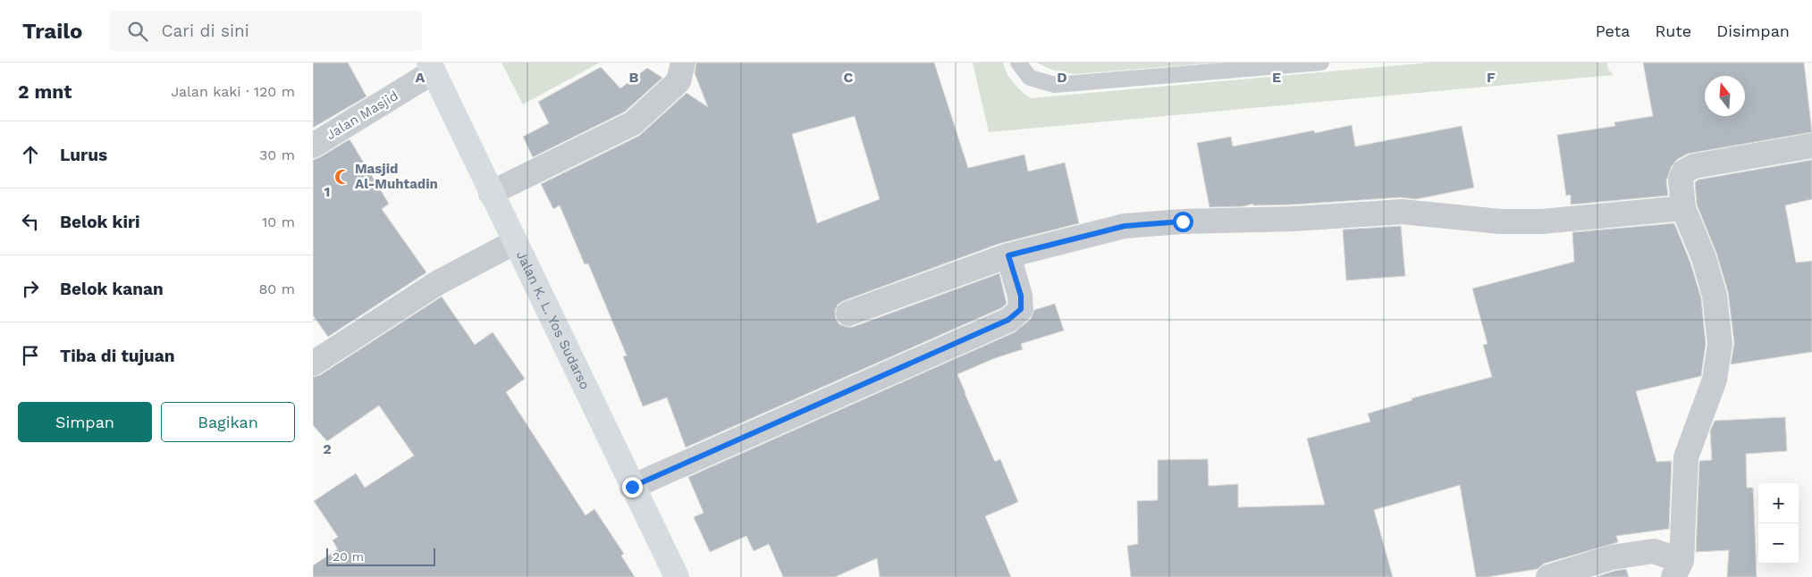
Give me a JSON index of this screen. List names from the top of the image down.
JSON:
{
  "streets": {
    "highway": ["Jalan K. L. Yos Sudarso"],
    "street": ["Jalan Masjid"]
  },
  "crossings": [
    ["Jalan Masjid", "Jalan K. L. Yos Sudarso"]
  ],
  "places": {
    "mosque": ["Masjid Al-Muhtadin"]
  },
  "scale_bar": "20 m",
  "north": "top",
  "page": {
    "header": "Trailo",
    "search": "Cari di sini",
    "nav": ["Peta", "Rute", "Disimpan"],
    "heading": ["2 mnt", "Jalan kaki · 120 m"],
    "list": [
      ["Lurus", "30 m"],
      ["Belok kiri", "10 m"],
      ["Belok kanan", "80 m"],
      "Tiba di tujuan"
    ],
    "buttons": ["Simpan", "Bagikan"],
    "map_buttons": ["+", "−"],
    "scale": "20 m"
  },
  "grid": {
    "columns": [
      "A",
      "B",
      "C",
      "D",
      "E",
      "F"
    ],
    "rows": ["1", "2"]
  }
}
